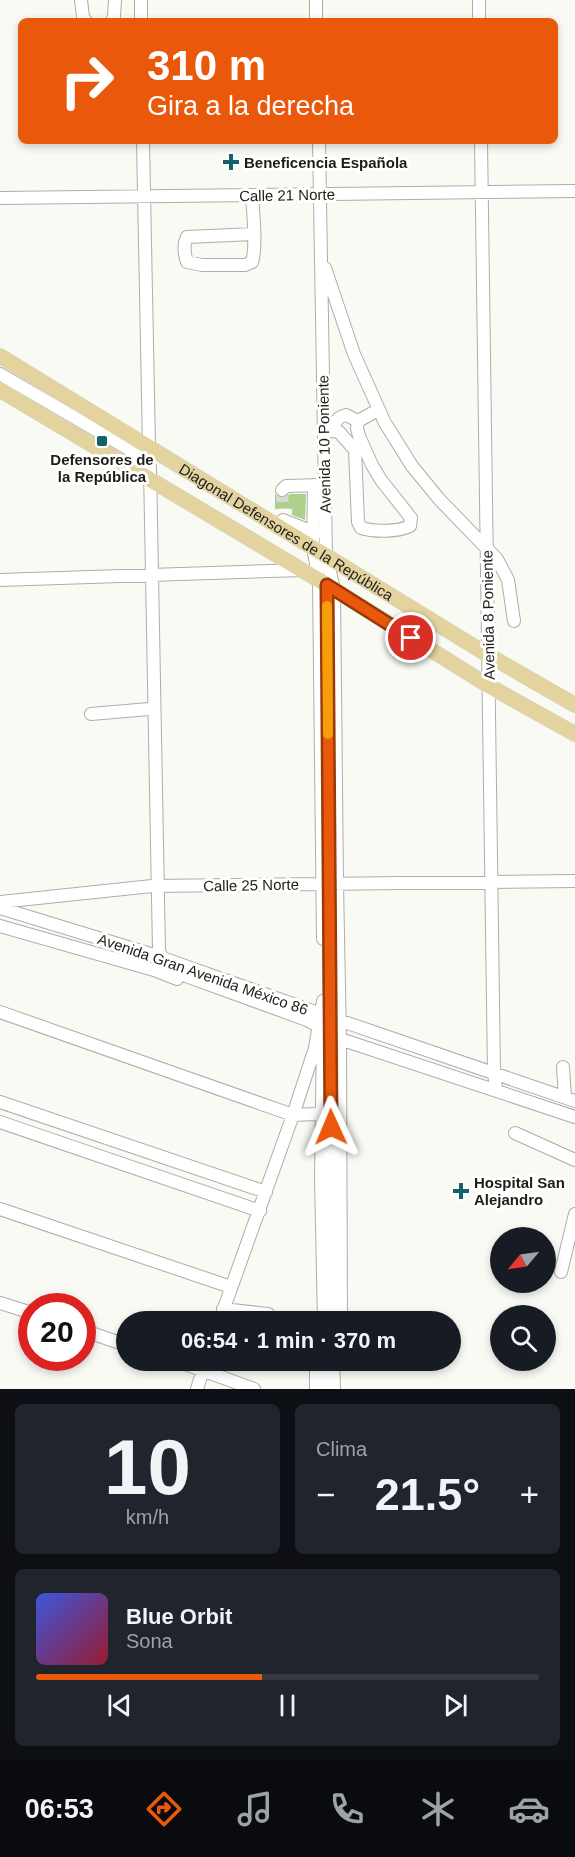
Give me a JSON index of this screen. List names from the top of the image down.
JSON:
{
  "streets": {
    "main road": ["Diagonal Defensores de la República"],
    "street": [
      "Calle 21 Norte",
      "Avenida 10 Poniente",
      "Avenida 8 Poniente",
      "Calle 25 Norte",
      "Avenida Gran Avenida México 86"
    ]
  },
  "crossings": [
    ["Calle 21 Norte", "Avenida 10 Poniente"],
    ["Calle 21 Norte", "Avenida 8 Poniente"],
    ["Avenida 10 Poniente", "Diagonal Defensores de la República"],
    ["Avenida 10 Poniente", "Calle 25 Norte"],
    ["Avenida 10 Poniente", "Avenida Gran Avenida México 86"],
    ["Diagonal Defensores de la República", "Avenida 8 Poniente"],
    ["Avenida 8 Poniente", "Calle 25 Norte"],
    ["Avenida 8 Poniente", "Avenida Gran Avenida México 86"]
  ],
  "places": {
    "health": ["Beneficencia Española", "Hospital San Alejandro"],
    "transit": ["Defensores de la República"]
  },
  "north": "bottom left",
  "page": {
    "turn": ["310 m", "Gira a la derecha"],
    "limit": "20",
    "trip": "06:54 · 1 min · 370 m",
    "tile": [
      ["10", "km/h"],
      "Clima"
    ],
    "heat": ["−", "21.5°", "+"],
    "song": ["Blue Orbit", "Sona"],
    "tabs": "06:53"
  }
}
